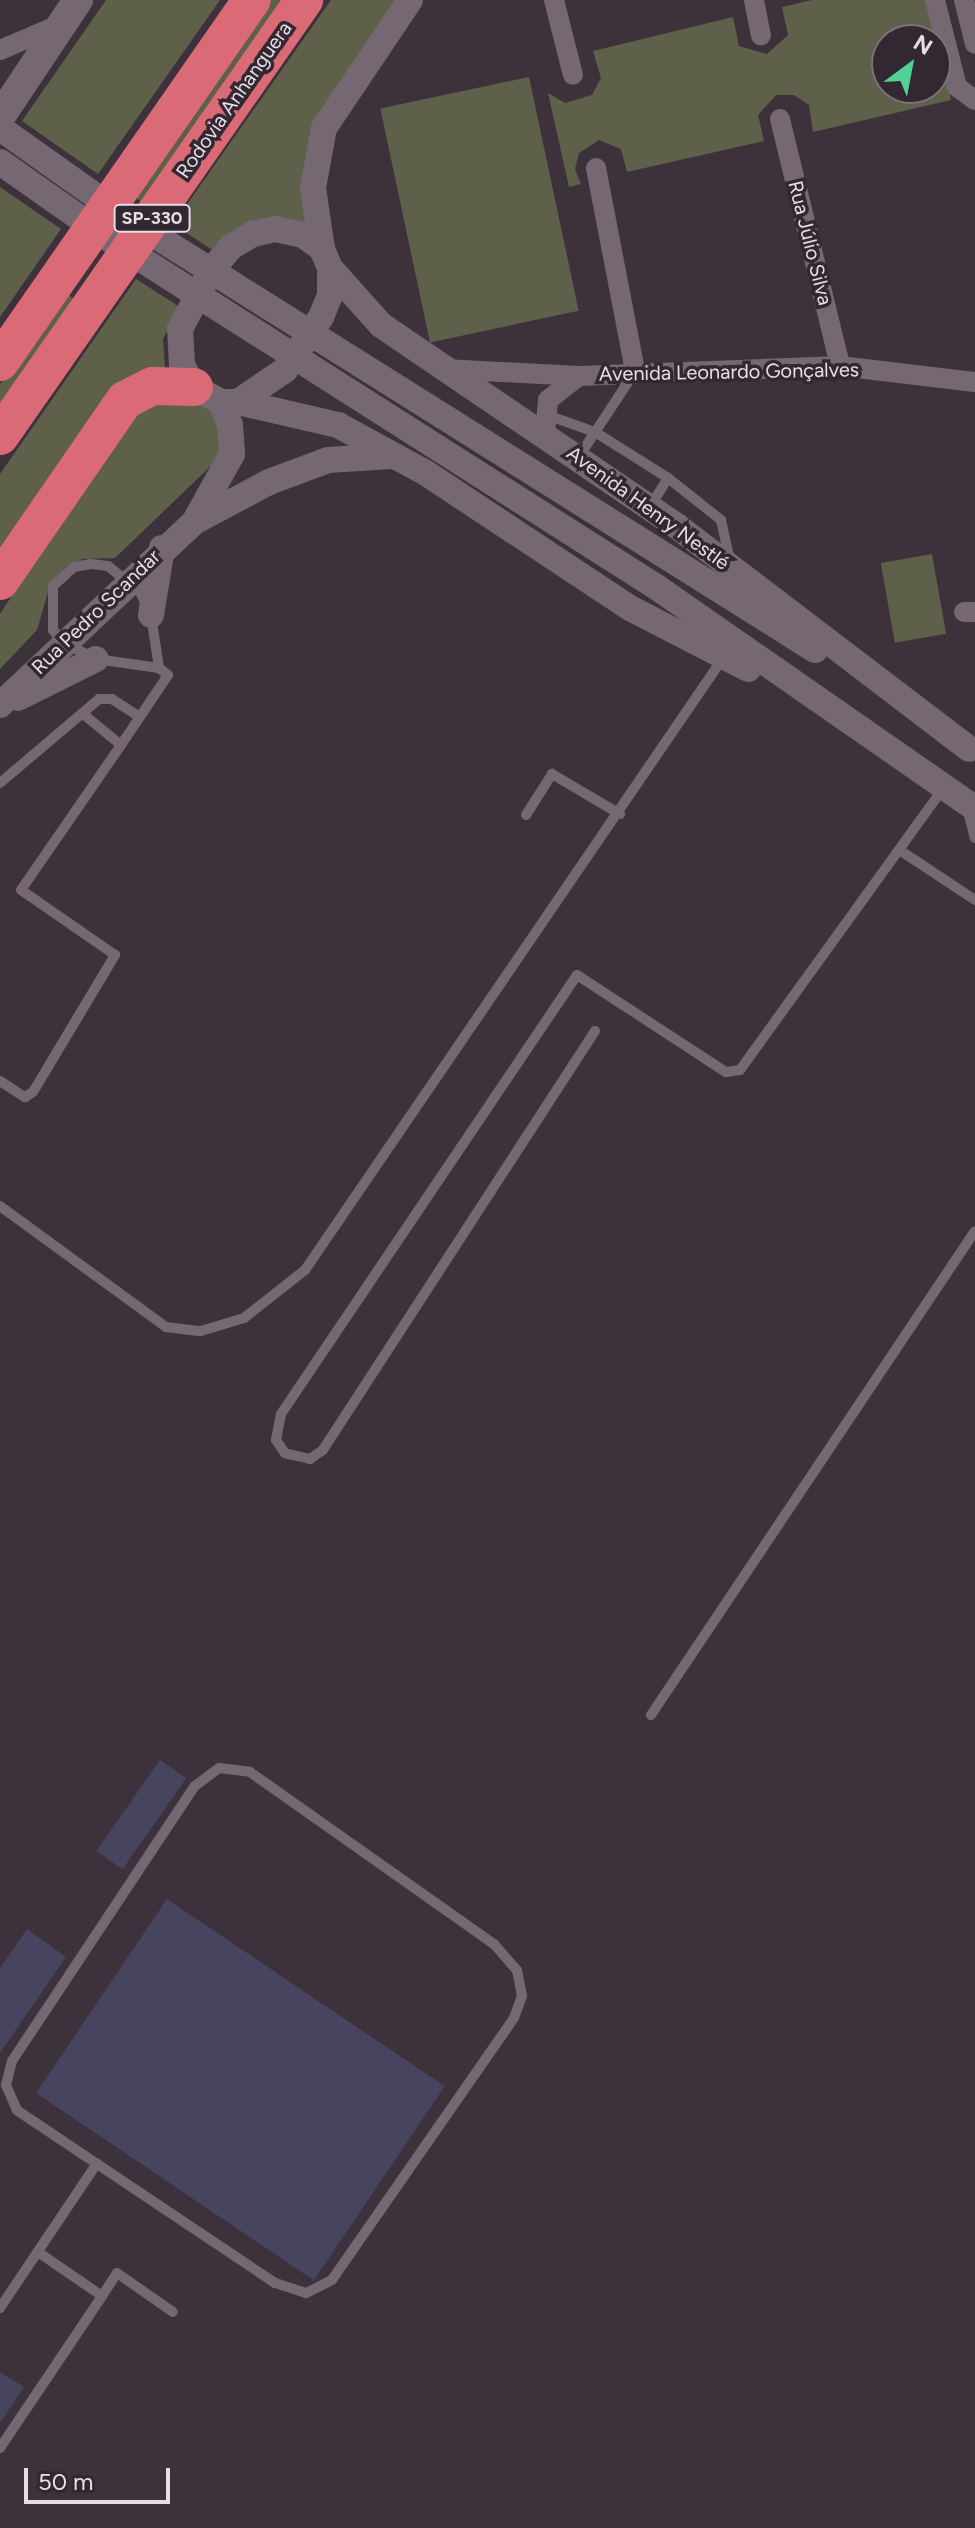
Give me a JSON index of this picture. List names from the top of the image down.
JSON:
{
  "streets": {
    "highway": ["Rodovia Anhanguera", "SP-330"],
    "street": [
      "Rua Júlio Silva",
      "Avenida Leonardo Gonçalves",
      "Avenida Henry Nestlé",
      "Rua Pedro Scandar"
    ]
  },
  "crossings": [
    ["Rua Júlio Silva", "Avenida Leonardo Gonçalves"],
    ["Avenida Leonardo Gonçalves", "Avenida Henry Nestlé"],
    ["Avenida Henry Nestlé", "Rua Pedro Scandar"]
  ],
  "scale_bar": "50 m",
  "north": "top right"
}
